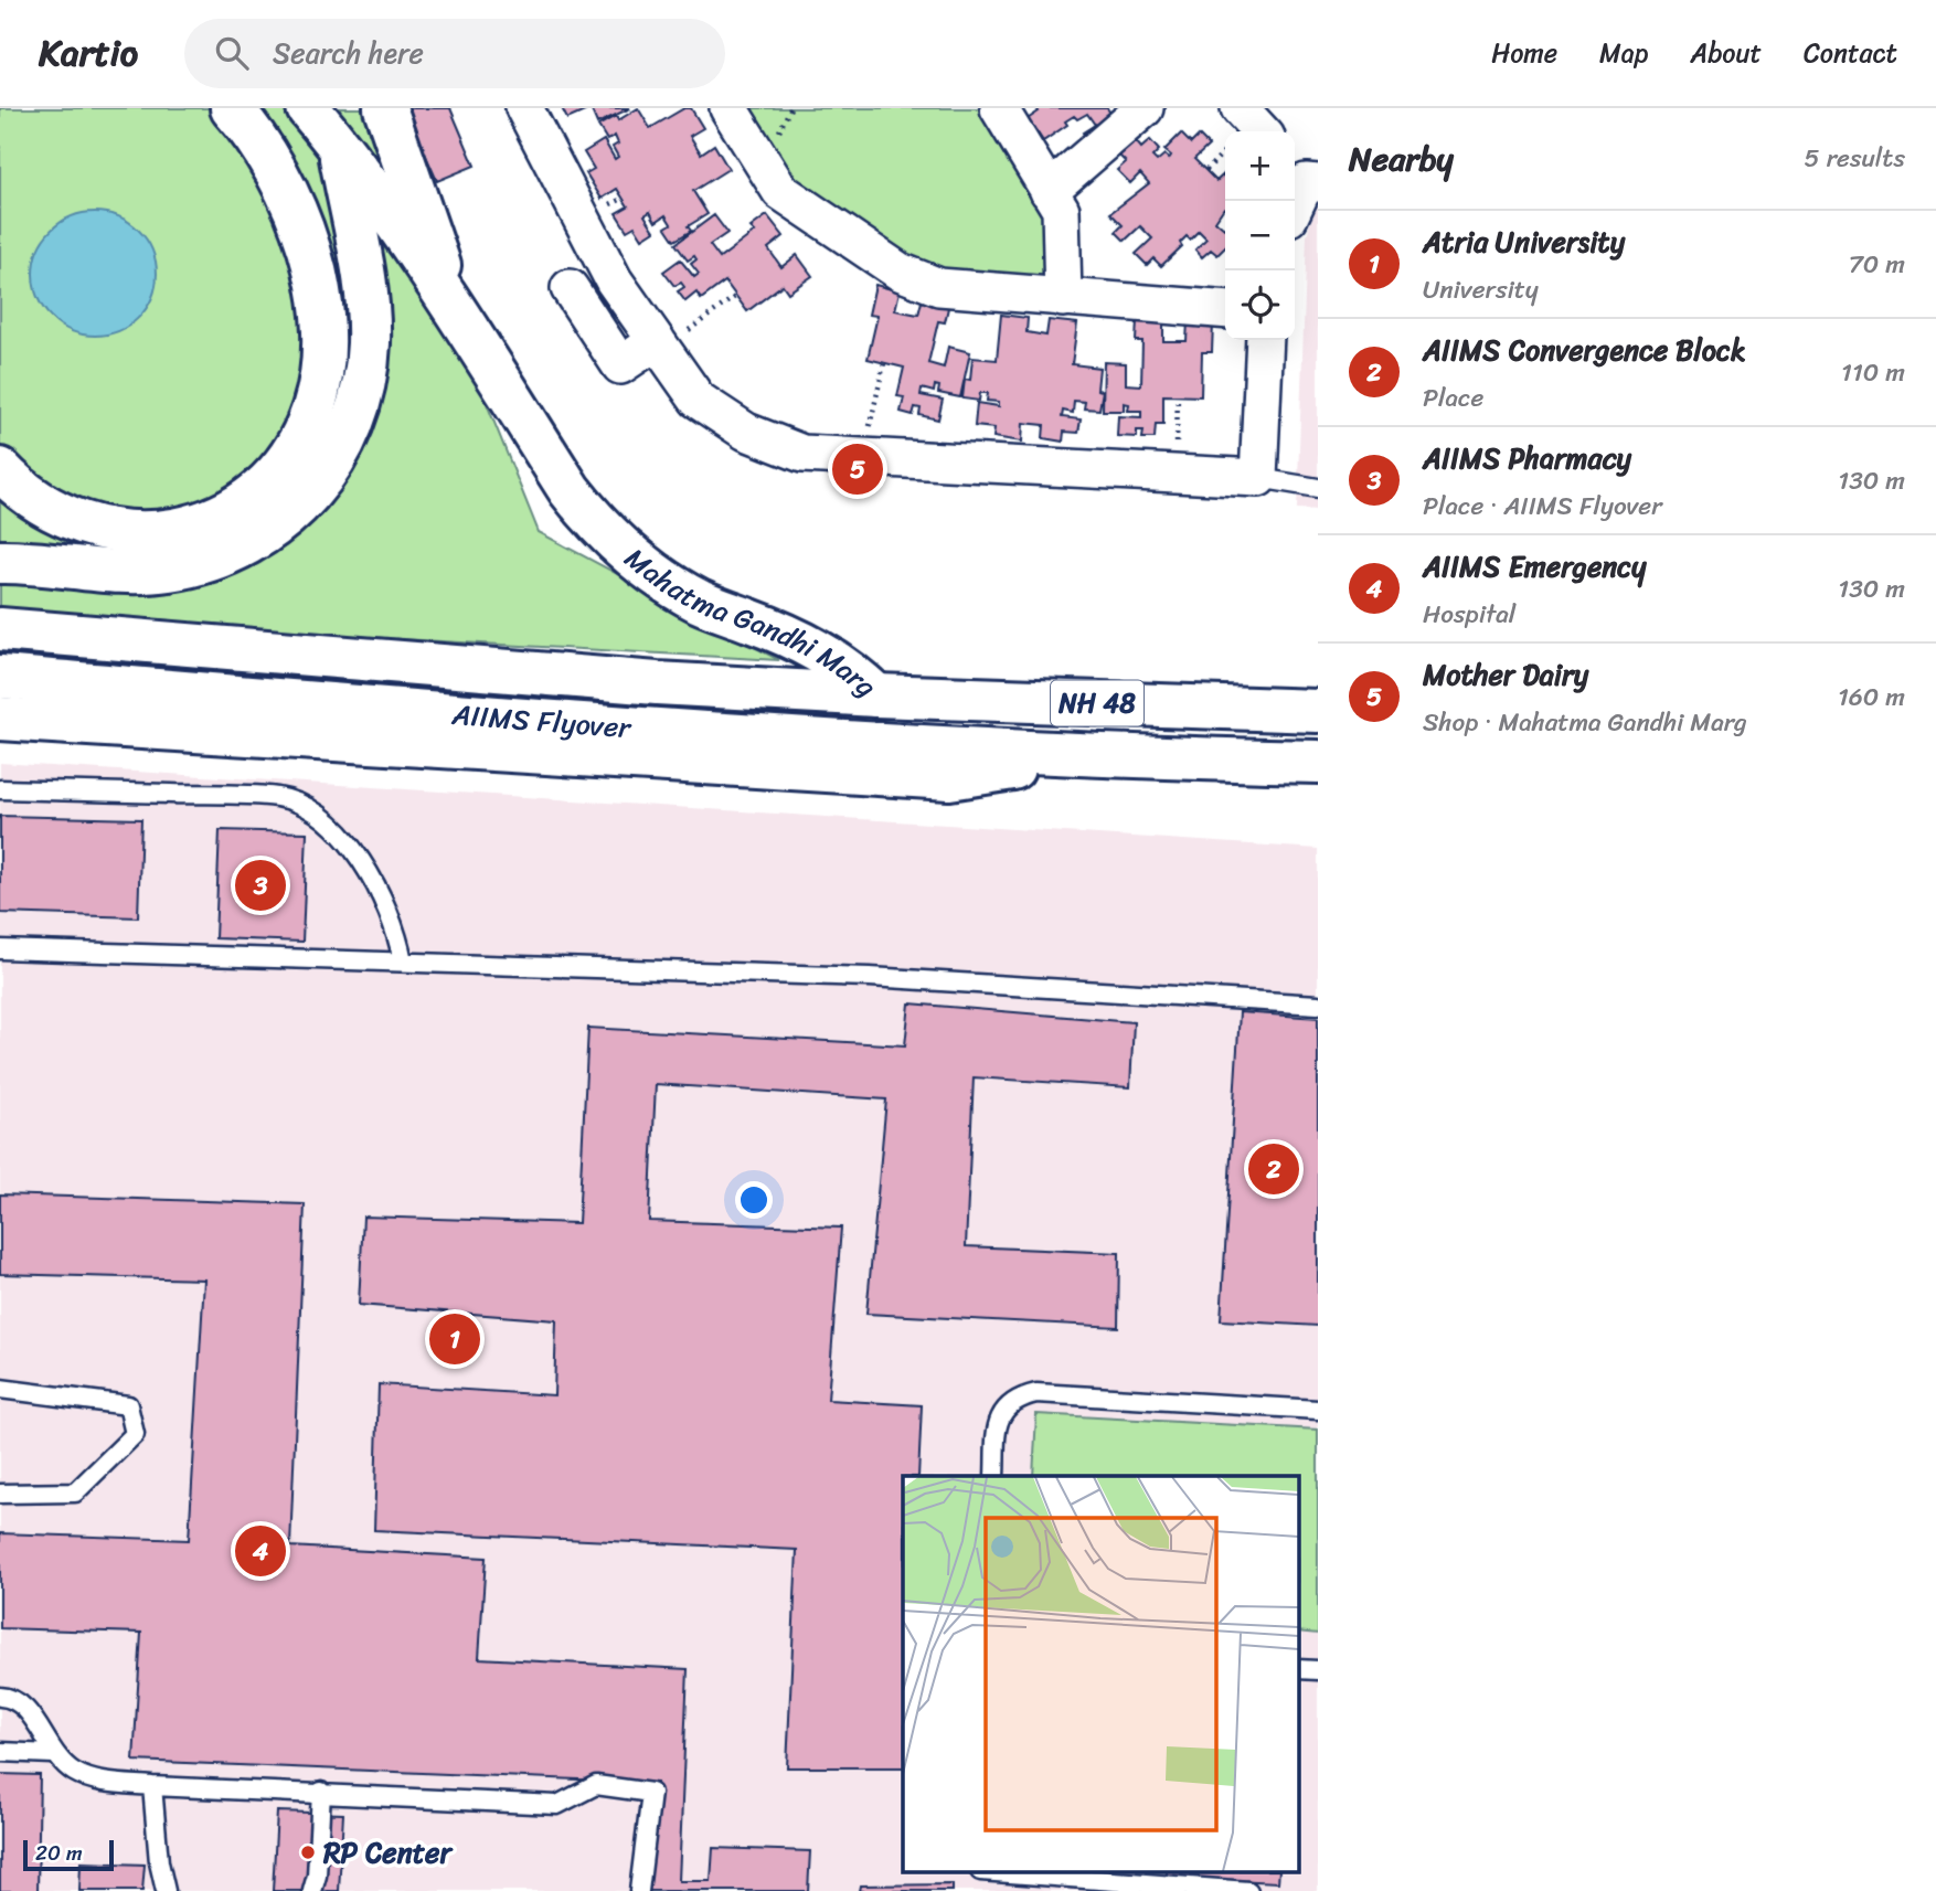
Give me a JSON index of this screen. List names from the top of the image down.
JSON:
{
  "streets": {
    "main road": ["Mahatma Gandhi Marg", "NH 48", "AIIMS Flyover"]
  },
  "places": ["RP Center"],
  "scale_bar": "20 m",
  "page": {
    "header": "Kartio",
    "search": "Search here",
    "nav": [
      "Home",
      "Map",
      "About",
      "Contact"
    ],
    "heading": ["Nearby", "5 results"],
    "map_buttons": ["+", "−"],
    "list": [
      {
        "mark": "1",
        "name": "Atria University",
        "note": "University",
        "value": "70 m"
      },
      {
        "mark": "2",
        "name": "AIIMS Convergence Block",
        "note": "Place",
        "value": "110 m"
      },
      {
        "mark": "3",
        "name": "AIIMS Pharmacy",
        "note": "Place · AIIMS Flyover",
        "value": "130 m"
      },
      {
        "mark": "4",
        "name": "AIIMS Emergency",
        "note": "Hospital",
        "value": "130 m"
      },
      {
        "mark": "5",
        "name": "Mother Dairy",
        "note": "Shop · Mahatma Gandhi Marg",
        "value": "160 m"
      }
    ],
    "pins": [
      "5",
      "3",
      "2",
      "1",
      "4"
    ],
    "scale": "20 m"
  }
}
